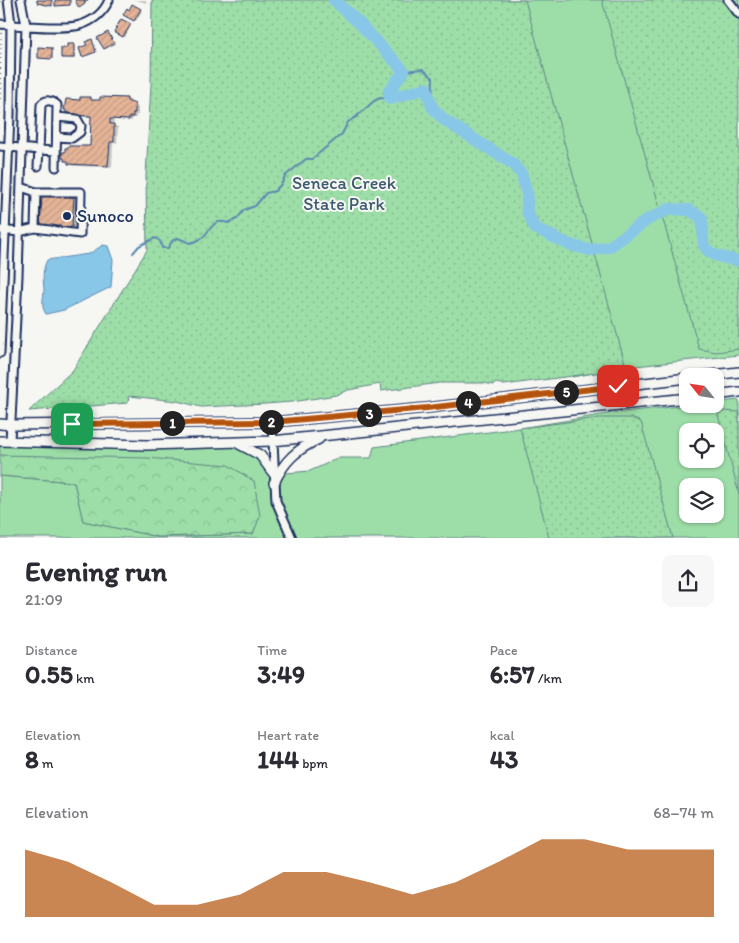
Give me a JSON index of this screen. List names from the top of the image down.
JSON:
{
  "parks": ["Seneca Creek State Park"],
  "places": ["Sunoco"],
  "north": "top left",
  "page": {
    "pins": [
      "5",
      "4",
      "3",
      "2",
      "1"
    ],
    "heading": ["Evening run", "21:09"],
    "stats": [
      ["Distance", "0.55 km"],
      ["Time", "3:49"],
      ["Pace", "6:57 /km"],
      ["Elevation", "8 m"],
      ["Heart rate", "144 bpm"],
      ["kcal", "43"]
    ],
    "chart": ["Elevation", "68–74 m"]
  }
}
